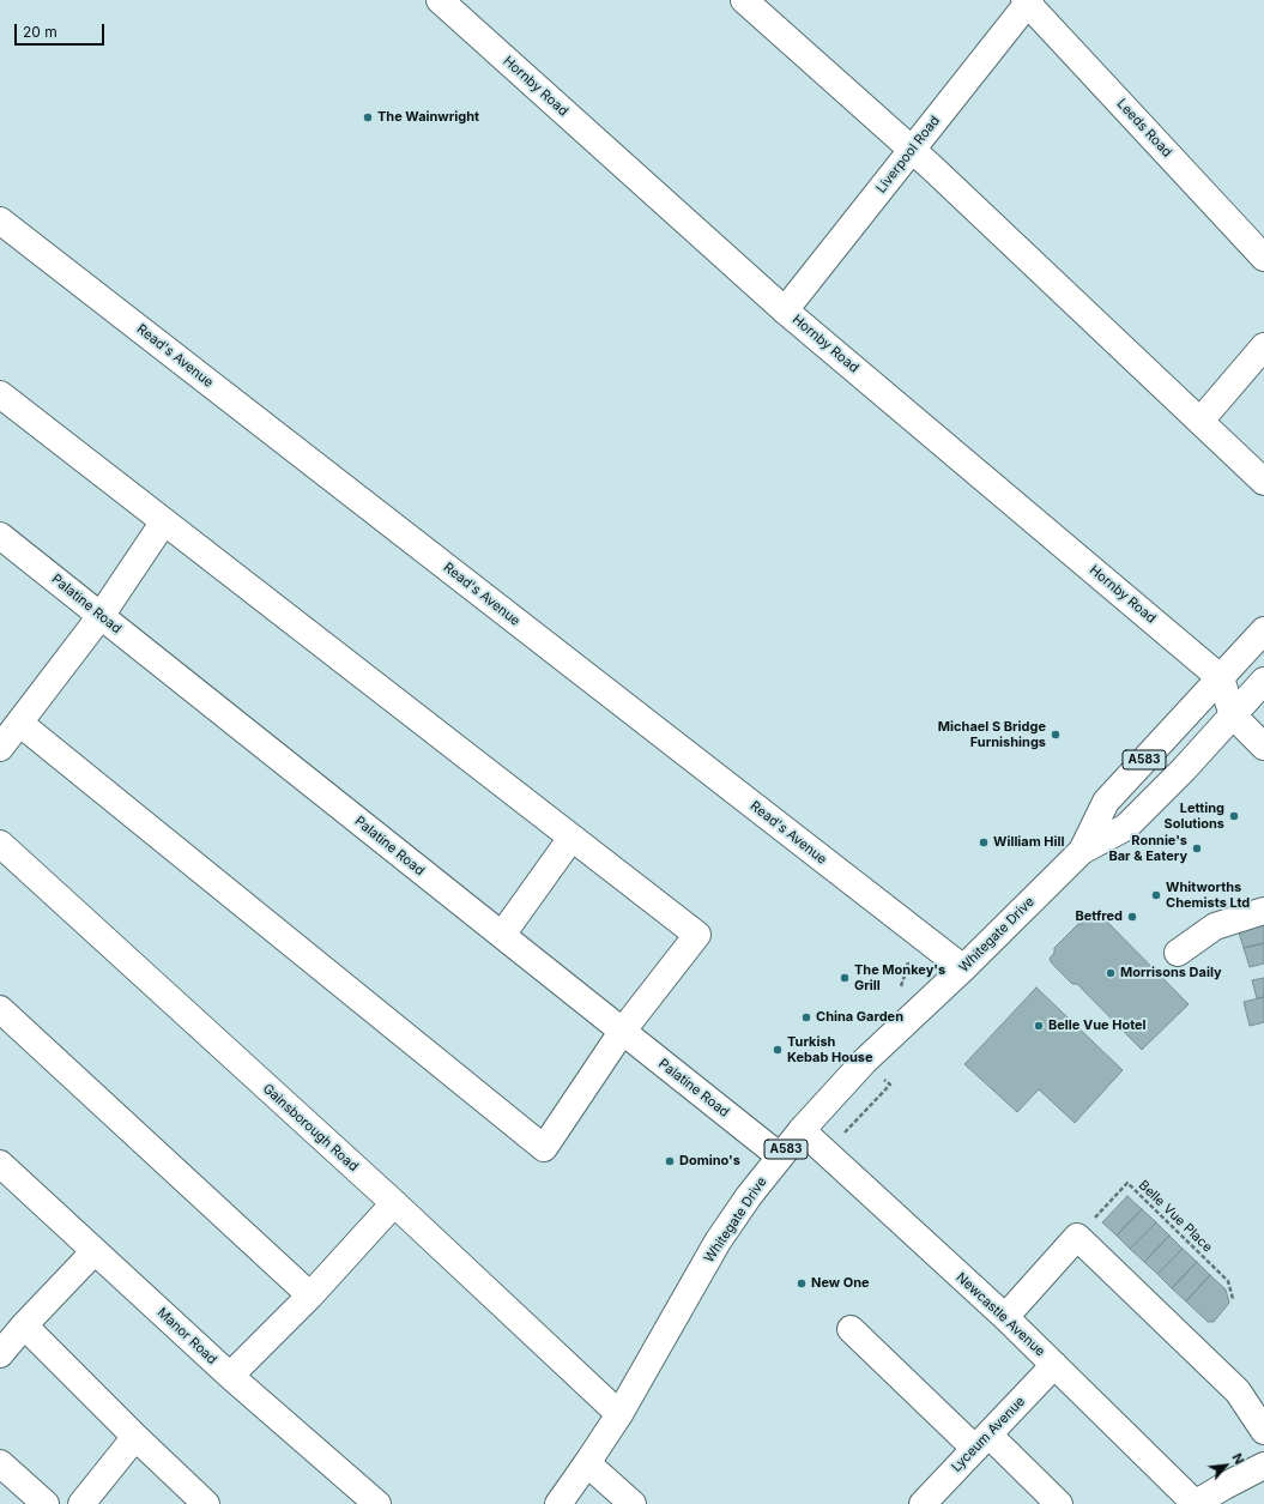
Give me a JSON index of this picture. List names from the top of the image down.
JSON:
{
  "streets": {
    "street": [
      "Hornby Road",
      "Leeds Road",
      "Liverpool Road",
      "Read's Avenue",
      "Palatine Road",
      "A583",
      "Whitegate Drive",
      "Gainsborough Road",
      "Newcastle Avenue",
      "Manor Road",
      "Lyceum Avenue"
    ],
    "path": ["Belle Vue Place"]
  },
  "crossings": [
    ["Hornby Road", "Liverpool Road"],
    ["Hornby Road", "Whitegate Drive"],
    ["Leeds Road", "Liverpool Road"],
    ["Read's Avenue", "Whitegate Drive"],
    ["Palatine Road", "Whitegate Drive"],
    ["Whitegate Drive", "Gainsborough Road"],
    ["Whitegate Drive", "Newcastle Avenue"],
    ["Newcastle Avenue", "Lyceum Avenue"]
  ],
  "places": [
    "The Wainwright",
    "Michael S Bridge Furnishings",
    "Letting Solutions",
    "William Hill",
    "Ronnie's Bar & Eatery",
    "Whitworths Chemists Ltd",
    "Betfred",
    "Morrisons Daily",
    "The Monkey's Grill",
    "China Garden",
    "Belle Vue Hotel",
    "Turkish Kebab House",
    "Domino's",
    "New One"
  ],
  "scale_bar": "20 m",
  "north": "top right"
}
